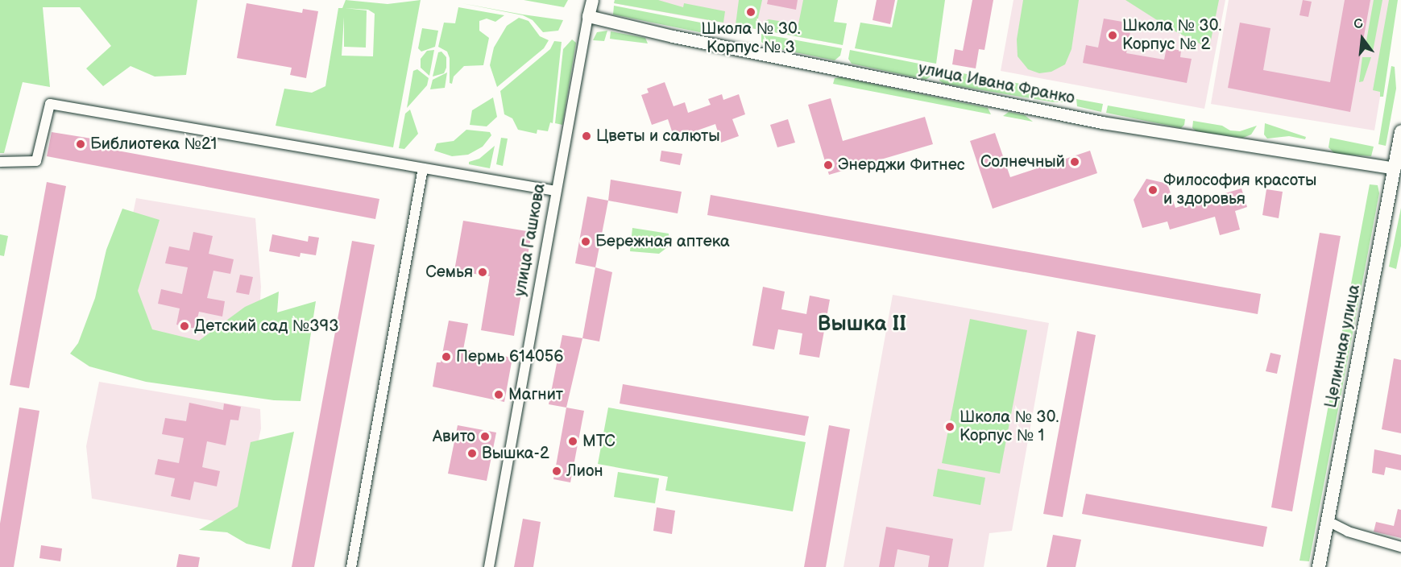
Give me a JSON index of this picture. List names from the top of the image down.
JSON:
{
  "streets": {
    "main road": ["Целинная улица"],
    "street": ["улица Ивана Франко", "улица Гашкова"]
  },
  "crossings": [
    ["улица Ивана Франко", "улица Гашкова"],
    ["улица Ивана Франко", "Целинная улица"]
  ],
  "districts": ["Вышка II"],
  "places": [
    "Школа № 30. Корпус № 3",
    "Школа № 30. Корпус № 2",
    "Цветы и салюты",
    "Библиотека №21",
    "Солнечный",
    "Энерджи Фитнес",
    "Философия красоты и здоровья",
    "Бережная аптека",
    "Семья",
    "Детский сад №393",
    "Пермь 614056",
    "Магнит",
    "Школа № 30. Корпус № 1",
    "Авито",
    "МТС",
    "Вышка-2",
    "Лион"
  ],
  "north": "top"
}
